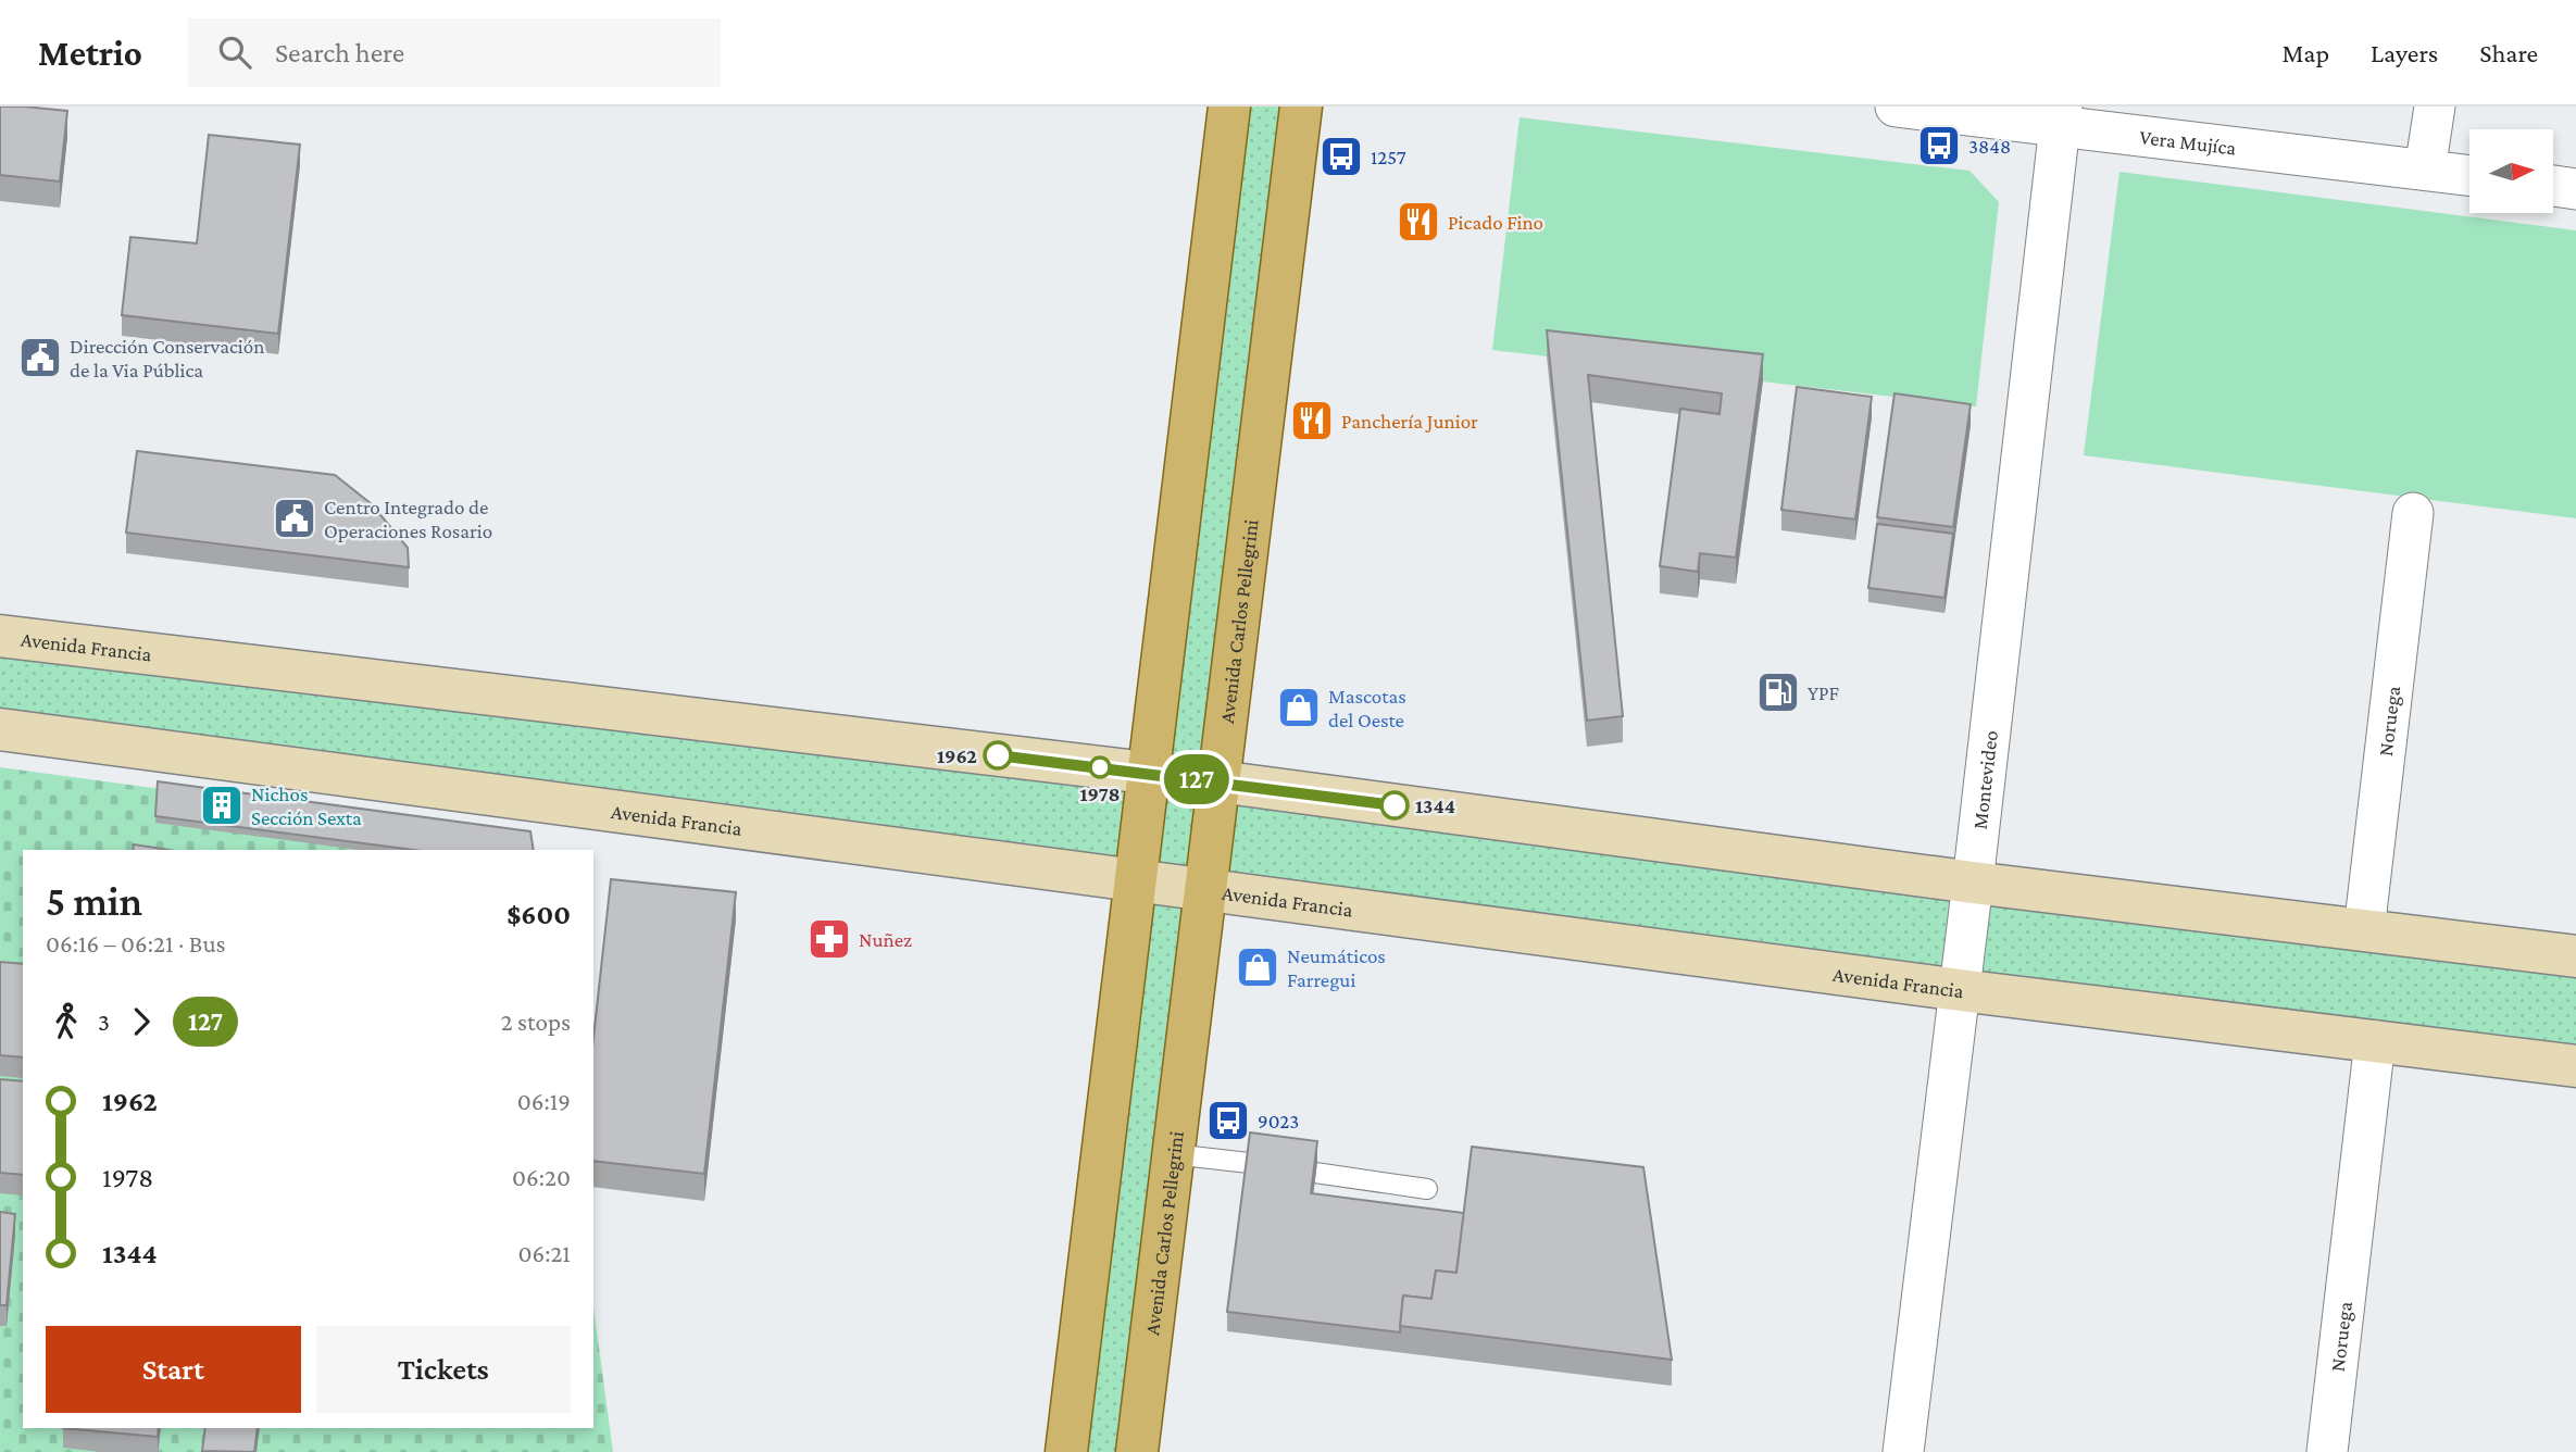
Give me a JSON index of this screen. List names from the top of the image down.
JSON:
{
  "streets": {
    "main road": ["Avenida Carlos Pellegrini", "Avenida Francia"],
    "street": ["Vera Mujíca", "Noruega", "Montevideo"]
  },
  "crossings": [
    ["Vera Mujíca", "Montevideo"],
    ["Avenida Carlos Pellegrini", "Avenida Francia"],
    ["Avenida Francia", "Noruega"],
    ["Avenida Francia", "Montevideo"]
  ],
  "places": {
    "bus stop": ["3848", "1257", "9023"],
    "restaurant": ["Picado Fino", "Panchería Junior"],
    "public building": ["Dirección Conservación de la Via Pública", "Centro Integrado de Operaciones Rosario"],
    "fuel station": ["YPF"],
    "shop": ["Mascotas del Oeste", "Neumáticos Farregui"],
    "other": ["1962", "1978", "1344"],
    "building": ["Nichos Sección Sexta"],
    "pharmacy": ["Nuñez"]
  },
  "lines": ["bus line 127"],
  "north": "right",
  "page": {
    "header": "Metrio",
    "search": "Search here",
    "nav": ["Map", "Layers", "Share"],
    "on_map": "127",
    "heading": ["5 min", "06:16 – 06:21 · Bus", "$600"],
    "legs": ["3", "127", "2 stops"],
    "list": [
      {
        "name": "1962",
        "value": "06:19"
      },
      {
        "name": "1978",
        "value": "06:20"
      },
      {
        "name": "1344",
        "value": "06:21"
      }
    ],
    "buttons": ["Start", "Tickets"]
  }
}
